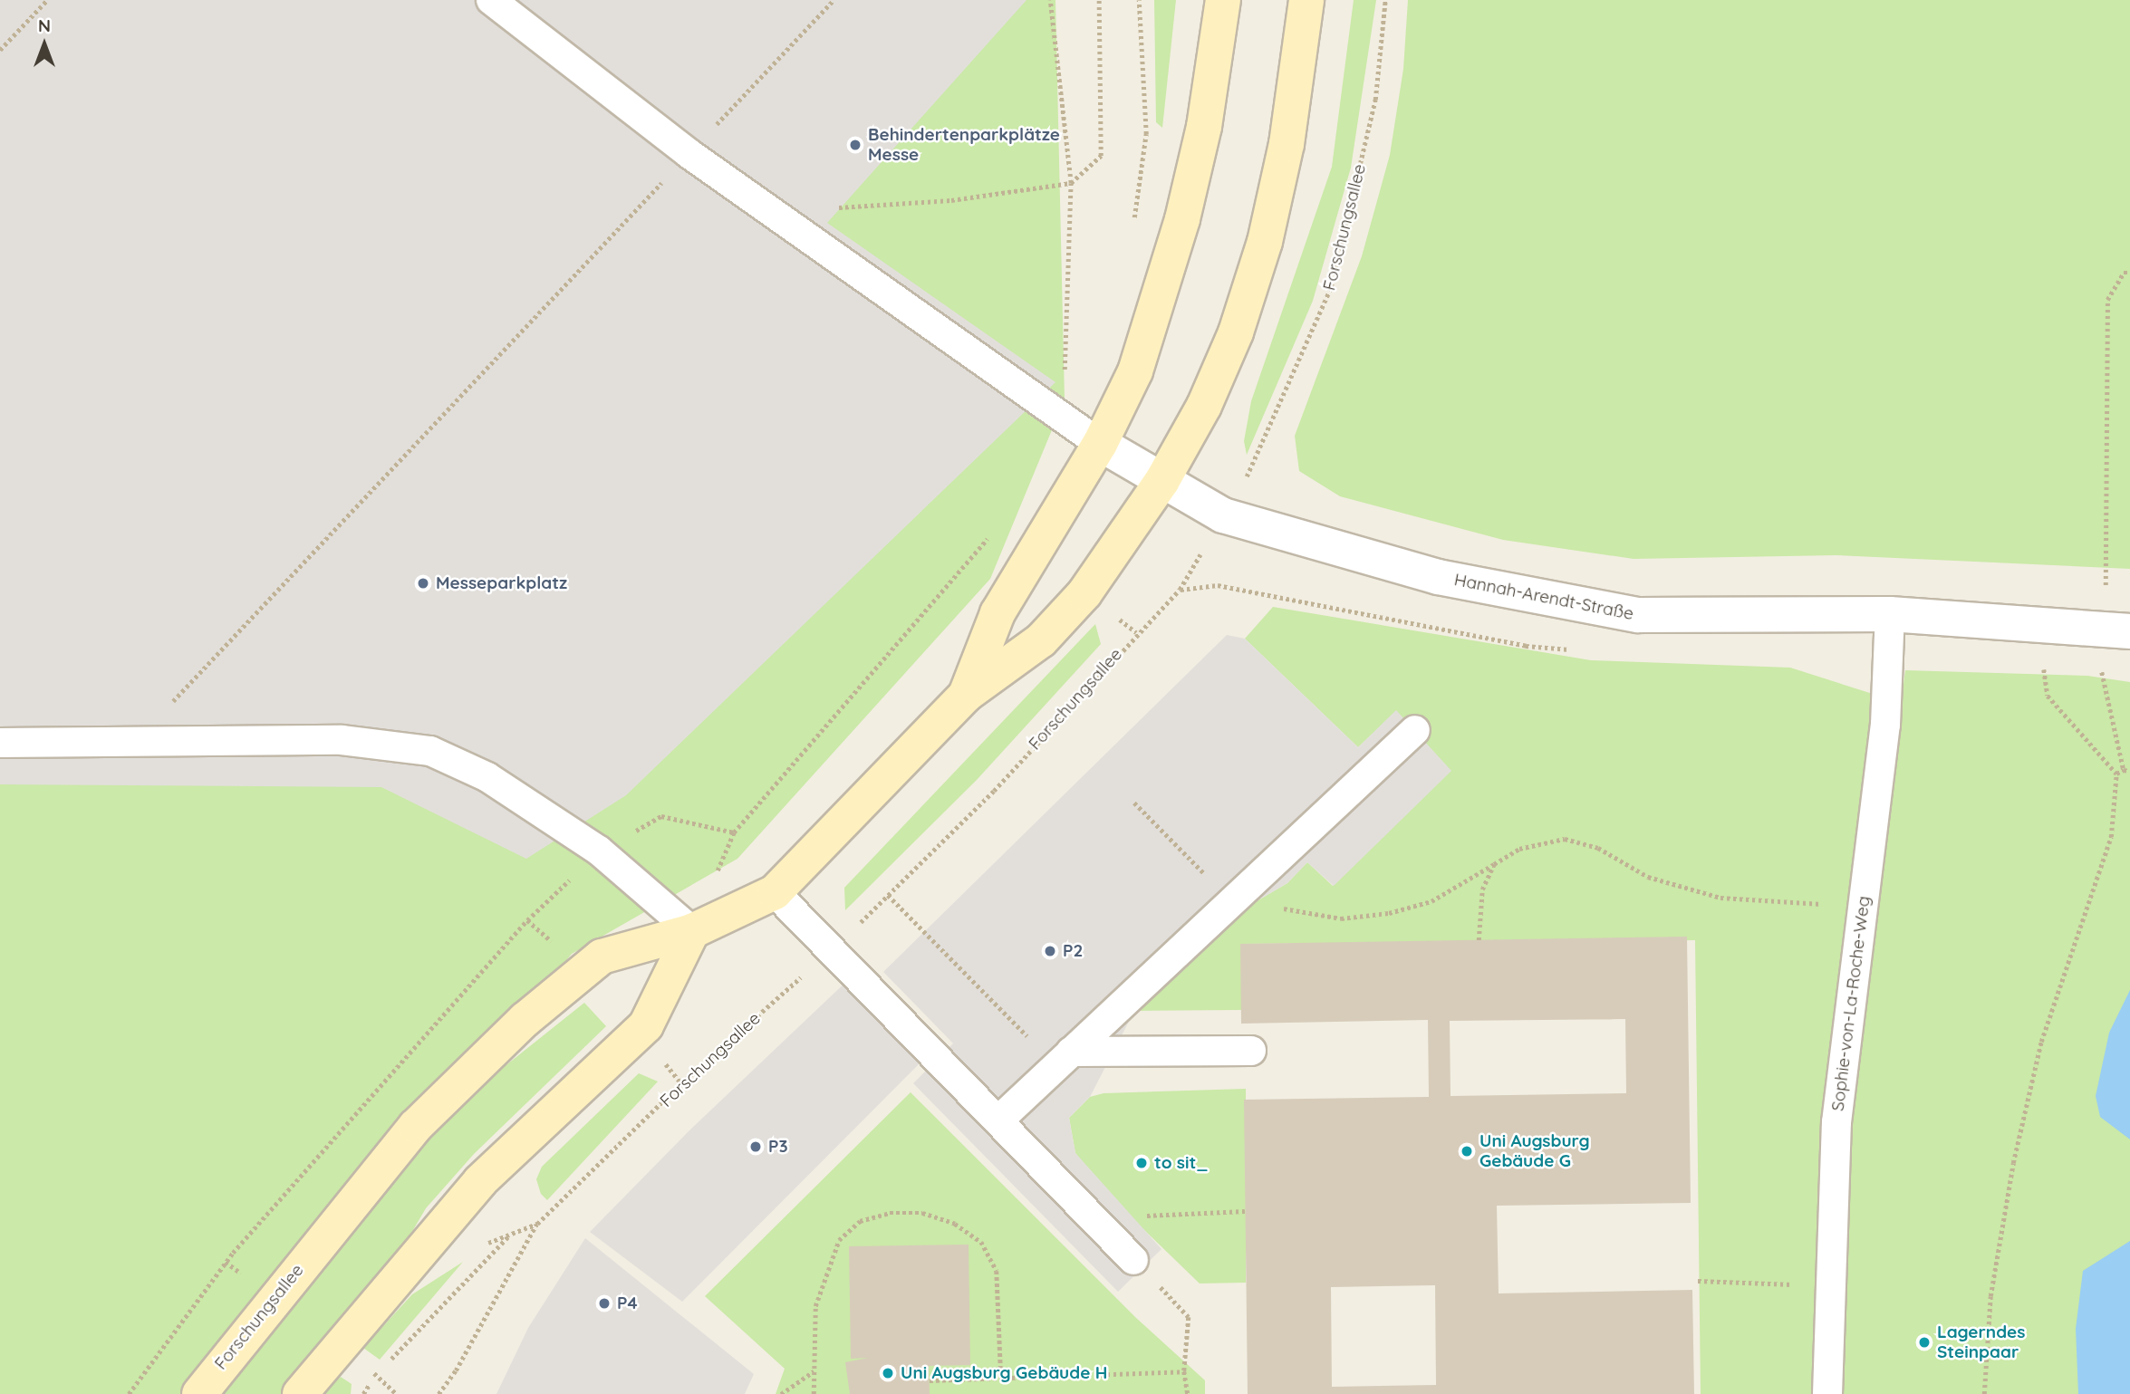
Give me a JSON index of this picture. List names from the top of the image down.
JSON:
{
  "streets": {
    "street": ["Forschungsallee", "Hannah-Arendt-Straße"],
    "lane": ["Sophie-von-La-Roche-Weg"]
  },
  "crossings": [
    ["Forschungsallee", "Hannah-Arendt-Straße"],
    ["Hannah-Arendt-Straße", "Sophie-von-La-Roche-Weg"]
  ],
  "places": [
    "Behindertenparkplätze Messe",
    "Messeparkplatz",
    "P2",
    "P3",
    "Uni Augsburg Gebäude G",
    "to sit_",
    "P4",
    "Lagerndes Steinpaar",
    "Uni Augsburg Gebäude H"
  ],
  "north": "top"
}
